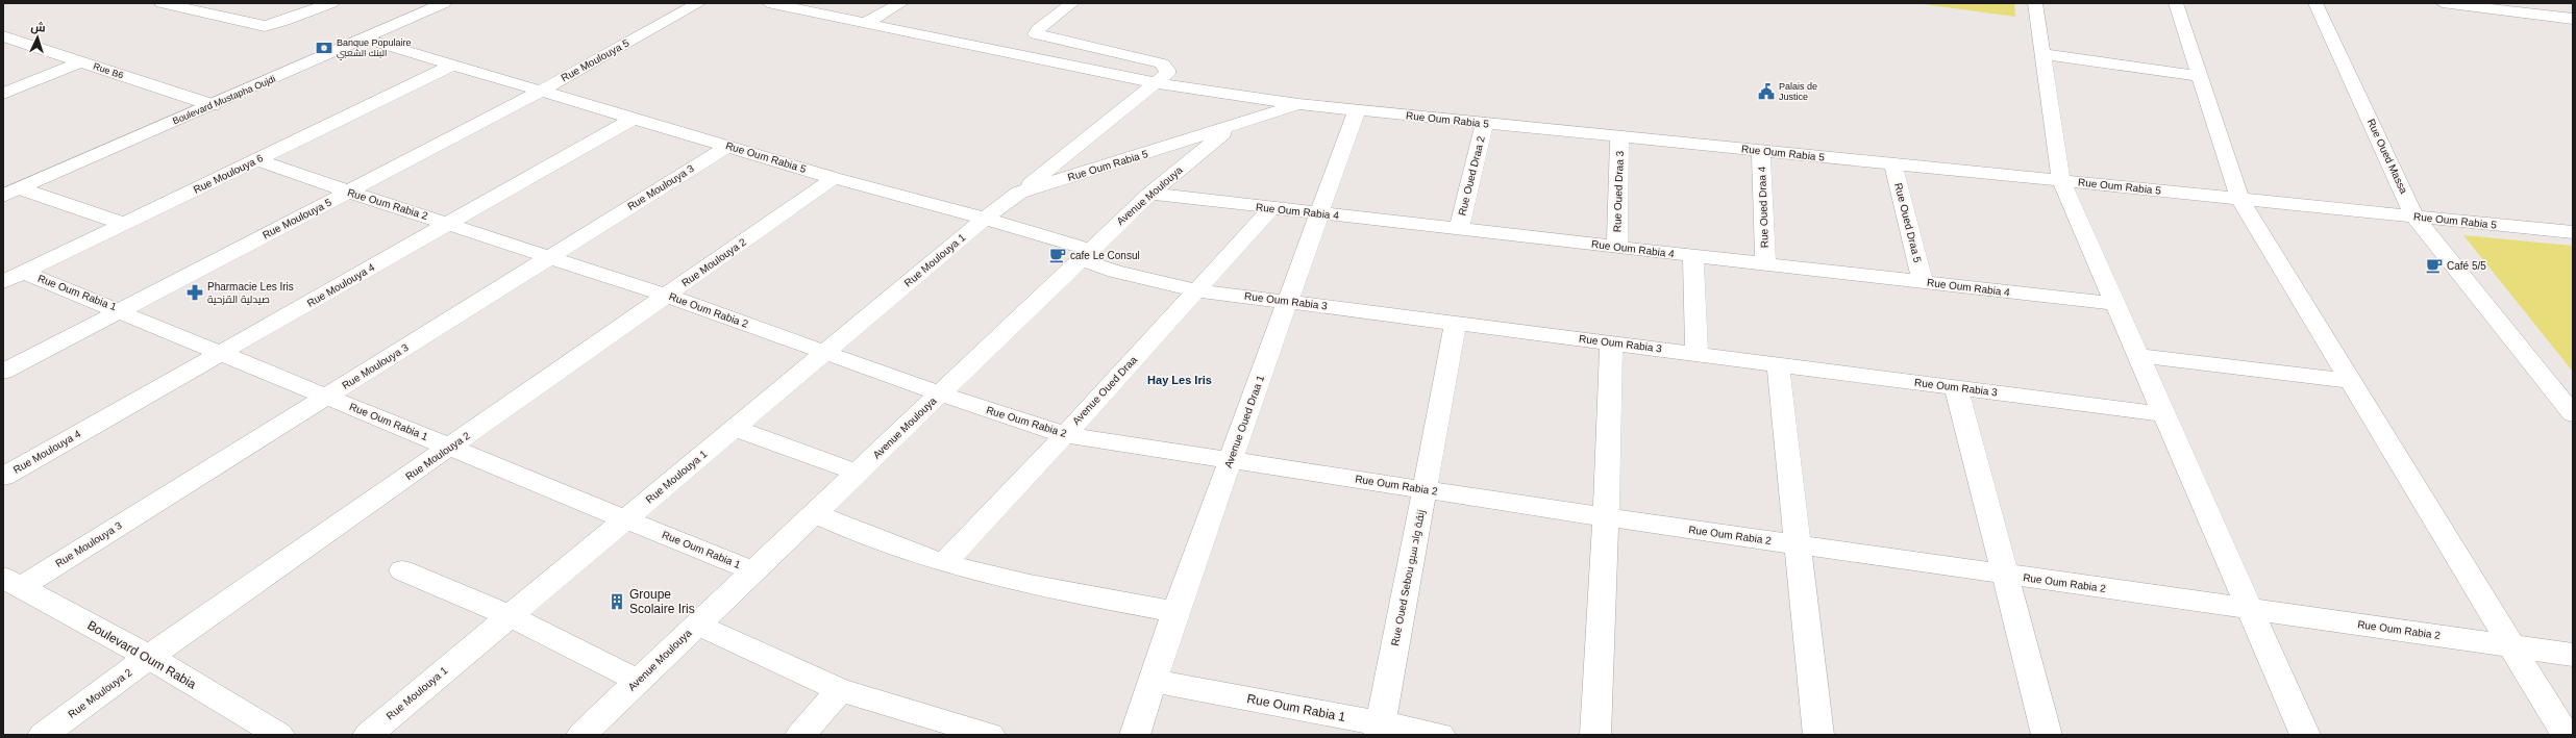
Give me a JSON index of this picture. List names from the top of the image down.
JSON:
{
  "streets": {
    "street": [
      "Rue Moulouya 5",
      "Rue B6",
      "Boulevard Mustapha Oujdi",
      "Rue Oum Rabia 5",
      "Rue Oued Massa",
      "Rue Moulouya 6",
      "Rue Oued Draa 2",
      "Rue Moulouya 3",
      "Rue Oued Draa 3",
      "Avenue Moulouya",
      "Rue Oum Rabia 2",
      "Rue Oued Draa 4",
      "Rue Oum Rabia 4",
      "Rue Oued Draa 5",
      "Rue Moulouya 1",
      "Rue Moulouya 2",
      "Rue Moulouya 4",
      "Rue Oum Rabia 1",
      "Rue Oum Rabia 3",
      "Avenue Oued Draa",
      "Avenue Oued Draa 1",
      "Rue Oued Sebou زنقة واد سبو",
      "Boulevard Oum Rabia"
    ]
  },
  "crossings": [
    ["Rue Moulouya 5", "Rue Oum Rabia 5"],
    ["Rue Moulouya 5", "Rue Oum Rabia 2"],
    ["Rue Moulouya 5", "Rue Oum Rabia 1"],
    ["Rue B6", "Boulevard Mustapha Oujdi"],
    ["Boulevard Mustapha Oujdi", "Rue Oum Rabia 5"],
    ["Rue Oum Rabia 5", "Rue Oued Massa"],
    ["Rue Oum Rabia 5", "Rue Moulouya 6"],
    ["Rue Oum Rabia 5", "Rue Oued Draa 2"],
    ["Rue Oum Rabia 5", "Rue Moulouya 3"],
    ["Rue Oum Rabia 5", "Rue Oued Draa 3"],
    ["Rue Oum Rabia 5", "Avenue Moulouya"],
    ["Rue Oum Rabia 5", "Rue Oued Draa 4"],
    ["Rue Oum Rabia 5", "Rue Oued Draa 5"],
    ["Rue Oum Rabia 5", "Rue Moulouya 1"],
    ["Rue Oum Rabia 5", "Rue Moulouya 2"],
    ["Rue Oum Rabia 5", "Rue Moulouya 4"],
    ["Rue Oum Rabia 5", "Rue Oum Rabia 3"],
    ["Rue Oum Rabia 5", "Avenue Oued Draa 1"],
    ["Rue Moulouya 6", "Rue Oum Rabia 2"],
    ["Rue Moulouya 6", "Rue Oum Rabia 1"],
    ["Rue Oued Draa 2", "Rue Oum Rabia 4"],
    ["Rue Moulouya 3", "Rue Oum Rabia 2"],
    ["Rue Moulouya 3", "Rue Oum Rabia 1"],
    ["Rue Moulouya 3", "Boulevard Oum Rabia"],
    ["Rue Oued Draa 3", "Rue Oum Rabia 4"],
    ["Avenue Moulouya", "Rue Oum Rabia 2"],
    ["Avenue Moulouya", "Rue Oum Rabia 4"],
    ["Avenue Moulouya", "Rue Oum Rabia 1"],
    ["Avenue Moulouya", "Rue Oum Rabia 3"],
    ["Rue Oum Rabia 2", "Rue Moulouya 1"],
    ["Rue Oum Rabia 2", "Rue Moulouya 2"],
    ["Rue Oum Rabia 2", "Rue Moulouya 4"],
    ["Rue Oum Rabia 2", "Avenue Oued Draa"],
    ["Rue Oum Rabia 2", "Avenue Oued Draa 1"],
    ["Rue Oum Rabia 2", "Rue Oued Sebou زنقة واد سبو"],
    ["Rue Oued Draa 4", "Rue Oum Rabia 4"],
    ["Rue Oum Rabia 4", "Rue Oued Draa 5"],
    ["Rue Oum Rabia 4", "Avenue Oued Draa"],
    ["Rue Oum Rabia 4", "Avenue Oued Draa 1"],
    ["Rue Moulouya 1", "Rue Oum Rabia 1"],
    ["Rue Moulouya 1", "Rue Oum Rabia 3"],
    ["Rue Moulouya 2", "Rue Oum Rabia 1"],
    ["Rue Moulouya 2", "Boulevard Oum Rabia"],
    ["Rue Moulouya 4", "Rue Oum Rabia 1"],
    ["Rue Oum Rabia 1", "Avenue Oued Draa 1"],
    ["Rue Oum Rabia 1", "Rue Oued Sebou زنقة واد سبو"],
    ["Rue Oum Rabia 3", "Avenue Oued Draa"],
    ["Rue Oum Rabia 3", "Avenue Oued Draa 1"],
    ["Rue Oum Rabia 3", "Rue Oued Sebou زنقة واد سبو"]
  ],
  "districts": ["Hay Les Iris"],
  "places": {
    "bank": ["Banque Populaire البنك الشعبي"],
    "public building": ["Palais de Justice"],
    "cafe": ["cafe Le Consul", "Café 5/5"],
    "pharmacy": ["Pharmacie Les Iris صيدلية القزحية"],
    "building": ["Groupe Scolaire Iris"]
  },
  "north": "top"
}
